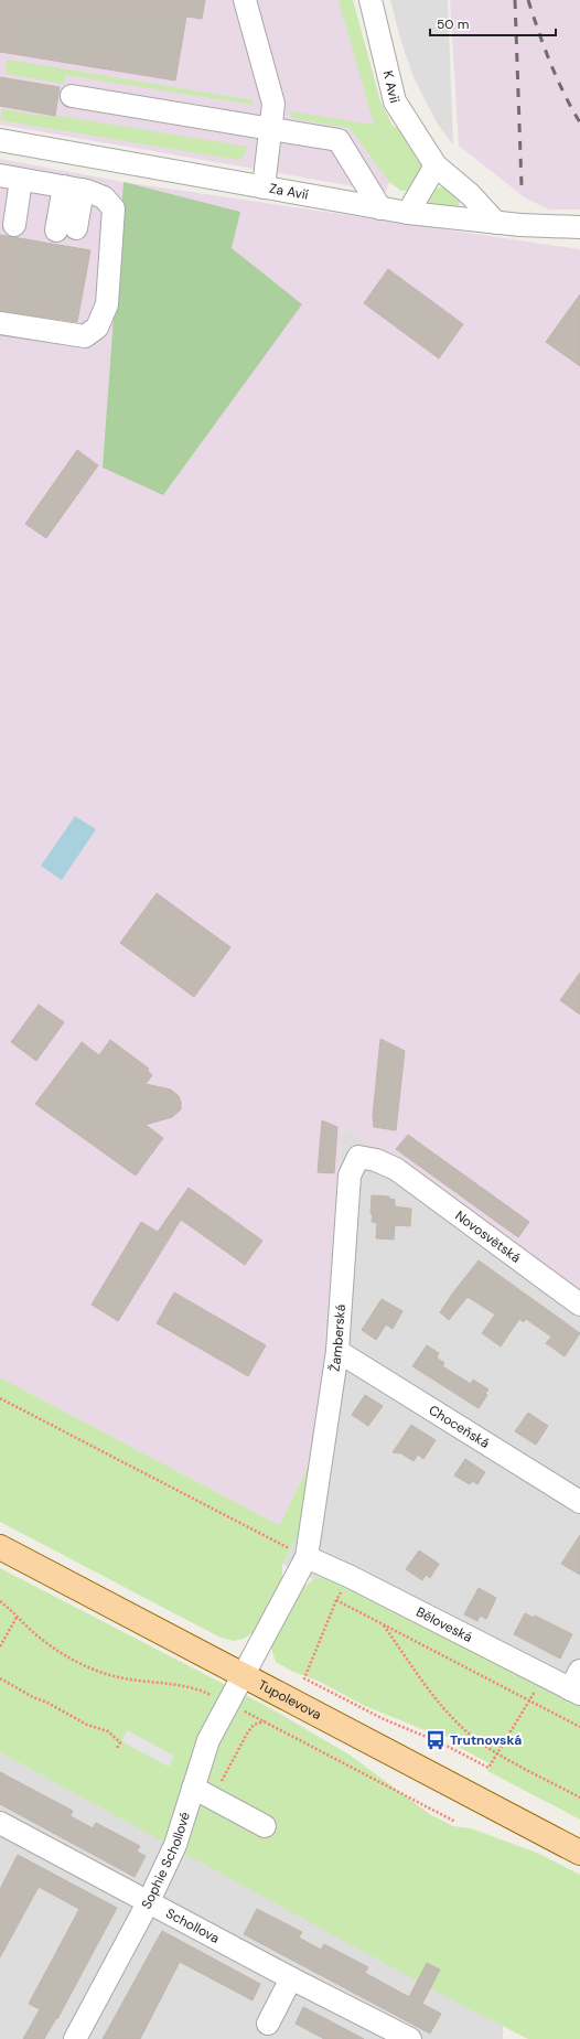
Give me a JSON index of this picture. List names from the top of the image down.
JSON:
{
  "streets": {
    "main road": ["Tupolevova"],
    "street": [
      "K Avii",
      "Za Avií",
      "Novosvětská",
      "Žamberská",
      "Choceňská",
      "Běloveská",
      "Sophie Schollové",
      "Schollova"
    ]
  },
  "crossings": [
    ["K Avii", "Za Avií"],
    ["Novosvětská", "Žamberská"],
    ["Žamberská", "Choceňská"],
    ["Žamberská", "Běloveská"],
    ["Žamberská", "Tupolevova"],
    ["Žamberská", "Sophie Schollové"],
    ["Tupolevova", "Sophie Schollové"],
    ["Sophie Schollové", "Schollova"]
  ],
  "places": {
    "bus stop": ["Trutnovská"]
  },
  "scale_bar": "50 m"
}
